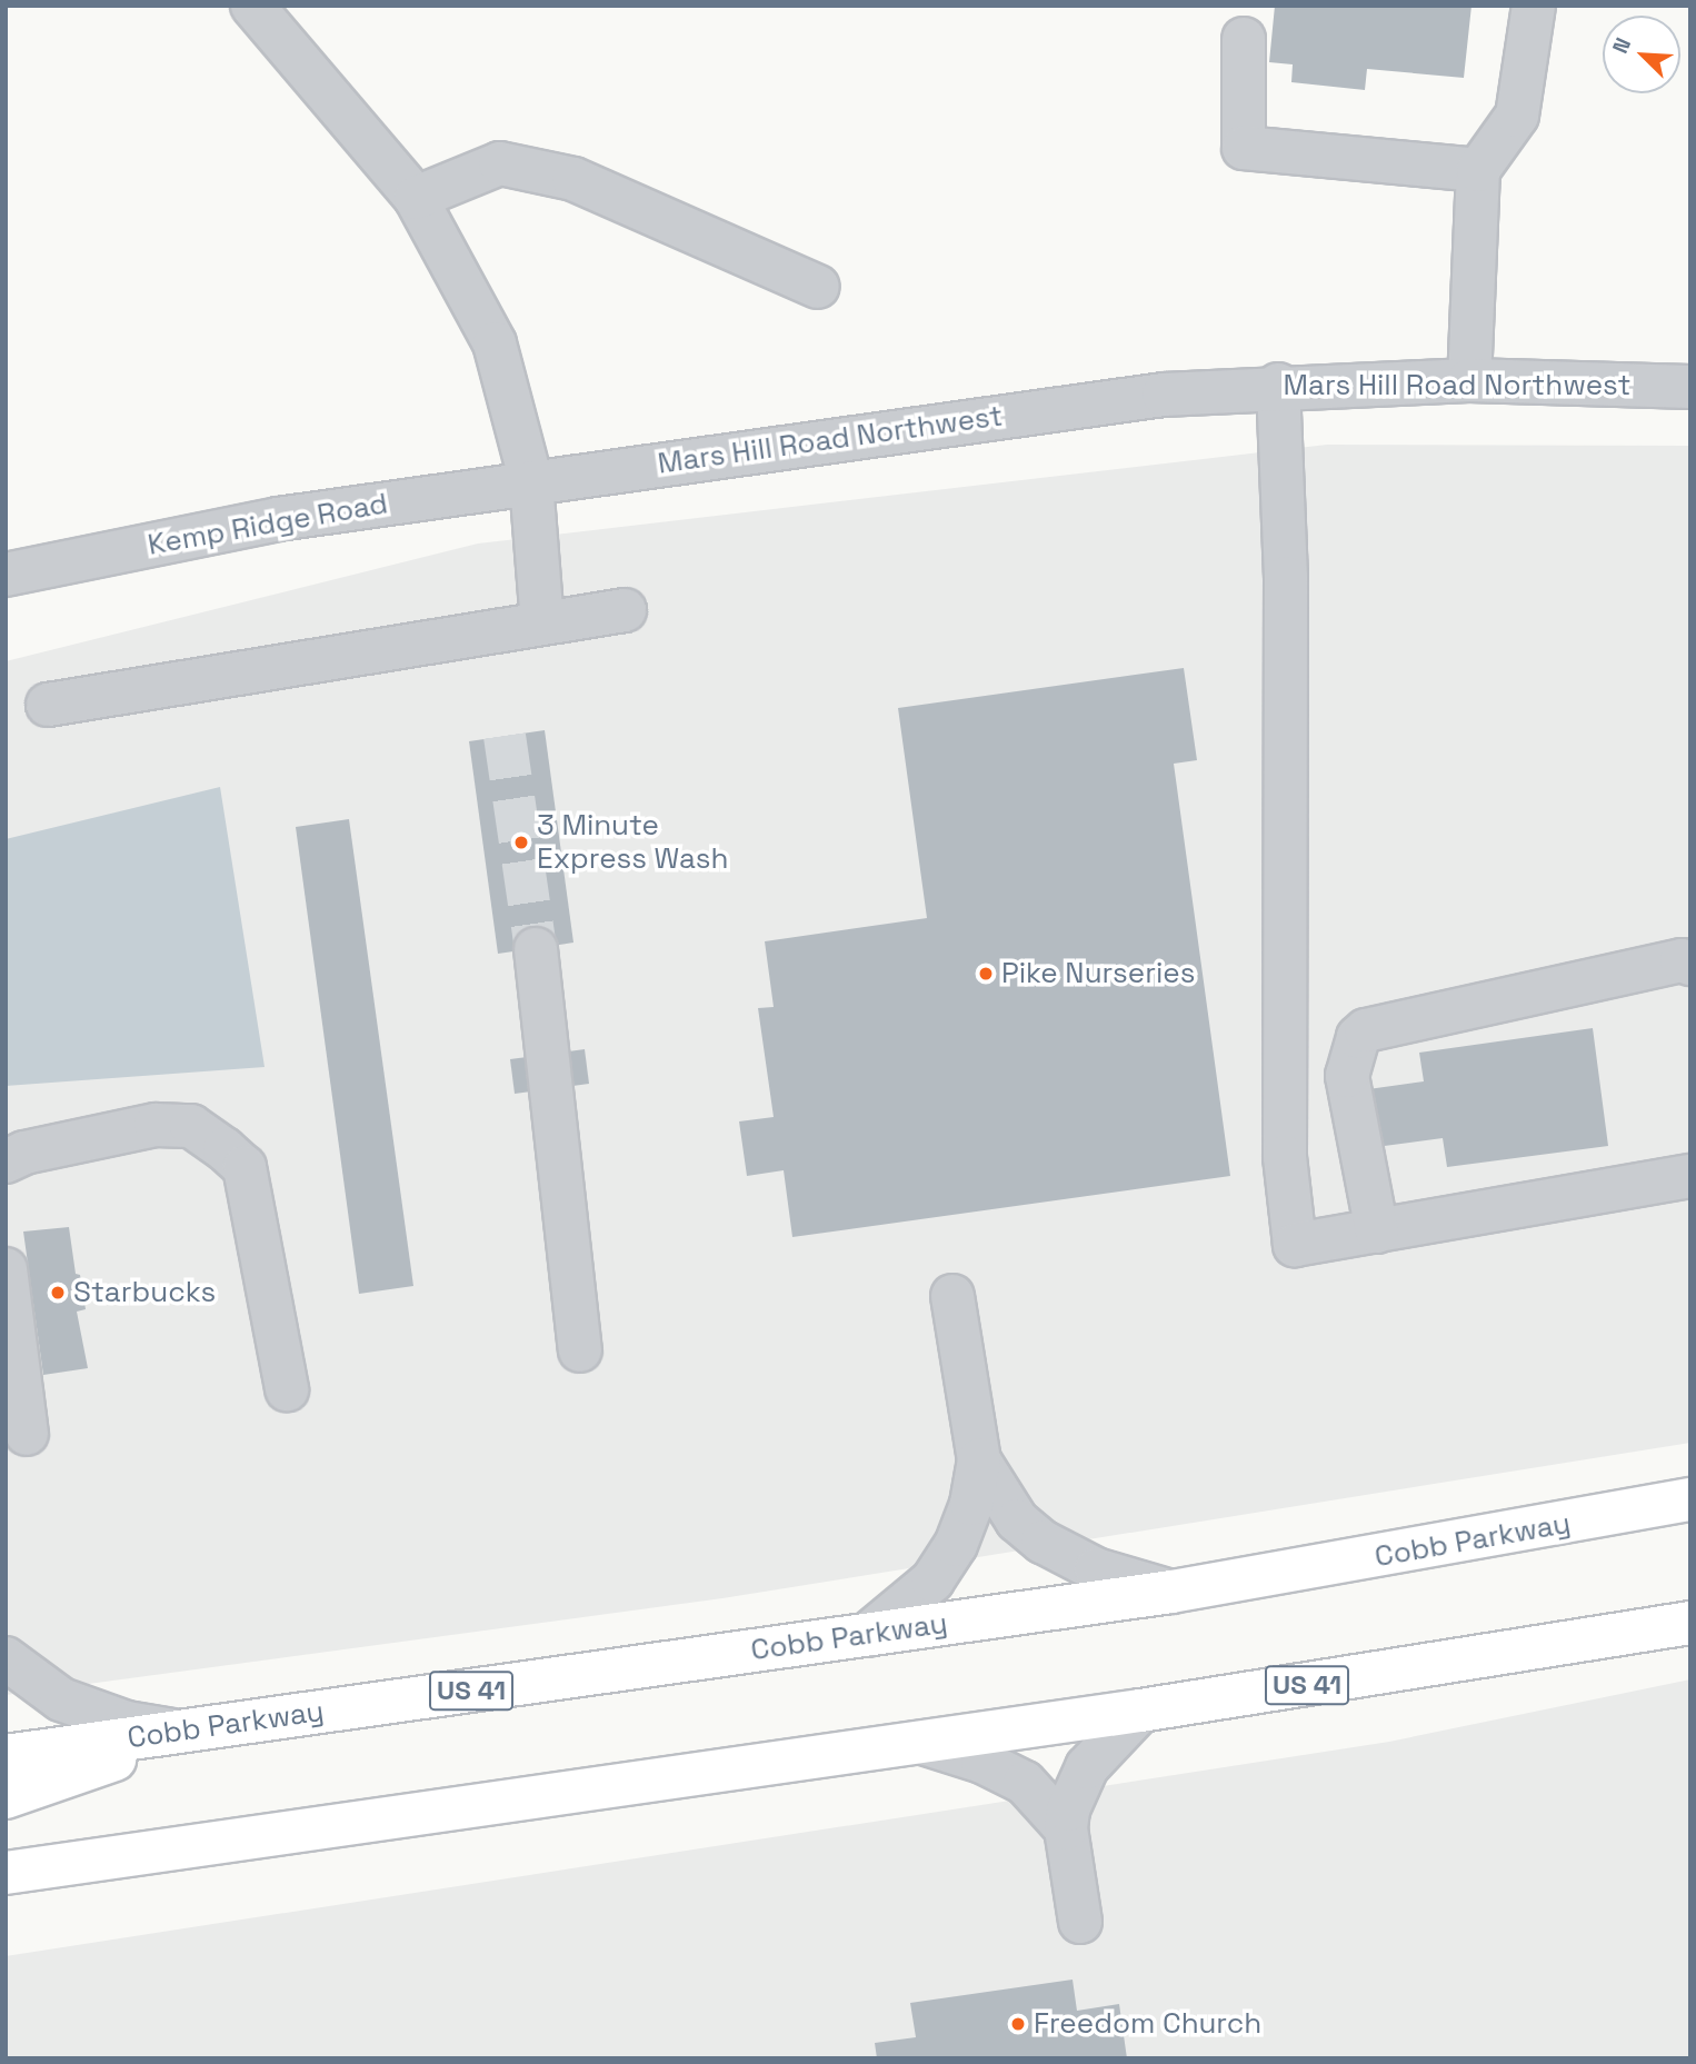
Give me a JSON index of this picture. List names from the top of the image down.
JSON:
{
  "streets": {
    "main road": ["Cobb Parkway", "US 41"],
    "street": ["Mars Hill Road Northwest", "Kemp Ridge Road"]
  },
  "crossings": [
    ["Mars Hill Road Northwest", "Kemp Ridge Road"]
  ],
  "places": [
    "3 Minute Express Wash",
    "Pike Nurseries",
    "Starbucks",
    "Freedom Church"
  ],
  "north": "top left"
}
